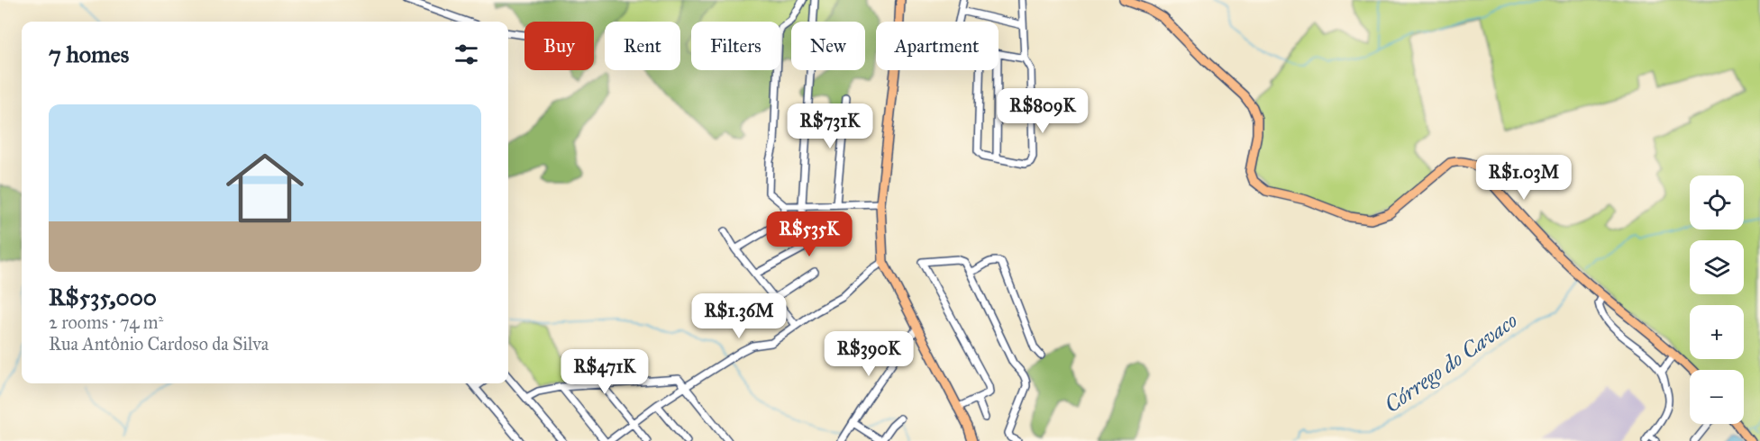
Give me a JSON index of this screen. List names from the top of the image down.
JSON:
{
  "water": ["Córrego do Cavaco"],
  "page": {
    "chip": [
      "Buy",
      "Rent",
      "Filters",
      "New",
      "Apartment"
    ],
    "heading": "7 homes",
    "list": [
      {
        "name": "R$535,000",
        "note": "2 rooms · 74 m² · Rua Antônio Cardoso da Silva"
      }
    ],
    "price": [
      "R$809K",
      "R$731K",
      "R$1.03M",
      "R$535K",
      "R$1.36M",
      "R$390K",
      "R$471K"
    ],
    "map_buttons": ["+", "−"]
  }
}
